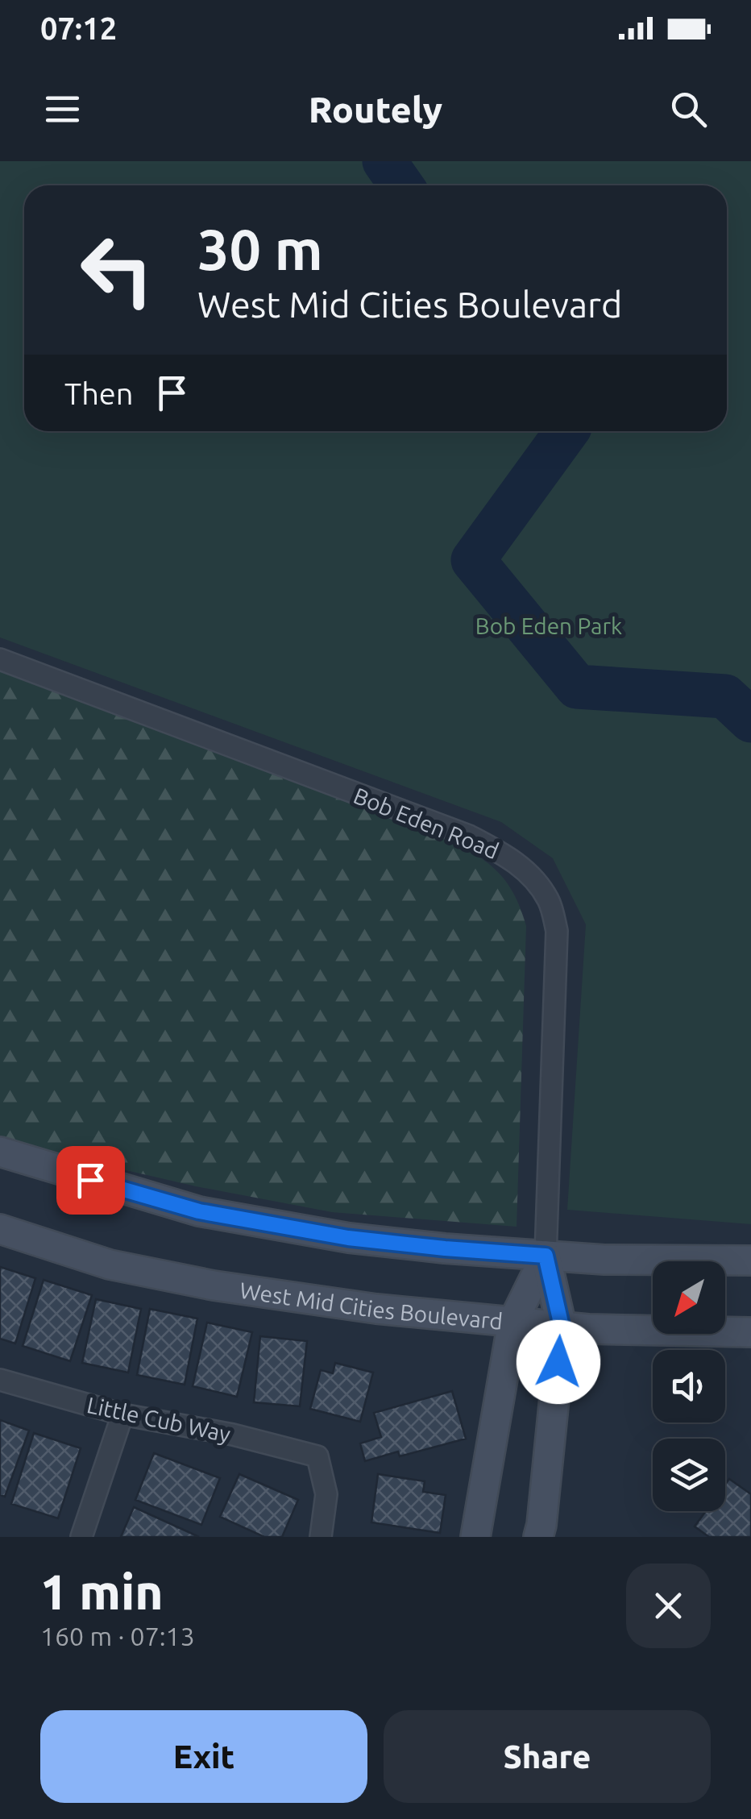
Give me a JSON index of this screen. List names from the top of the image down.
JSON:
{
  "streets": {
    "main road": ["West Mid Cities Boulevard"],
    "street": ["Bob Eden Road", "Little Cub Way"]
  },
  "parks": ["Bob Eden Park"],
  "north": "bottom left",
  "page": {
    "status": "07:12",
    "header": "Routely",
    "turn": ["30 m", "West Mid Cities Boulevard"],
    "then": "Then",
    "heading": ["1 min", "160 m · 07:13"],
    "buttons": ["Exit", "Share"]
  }
}
